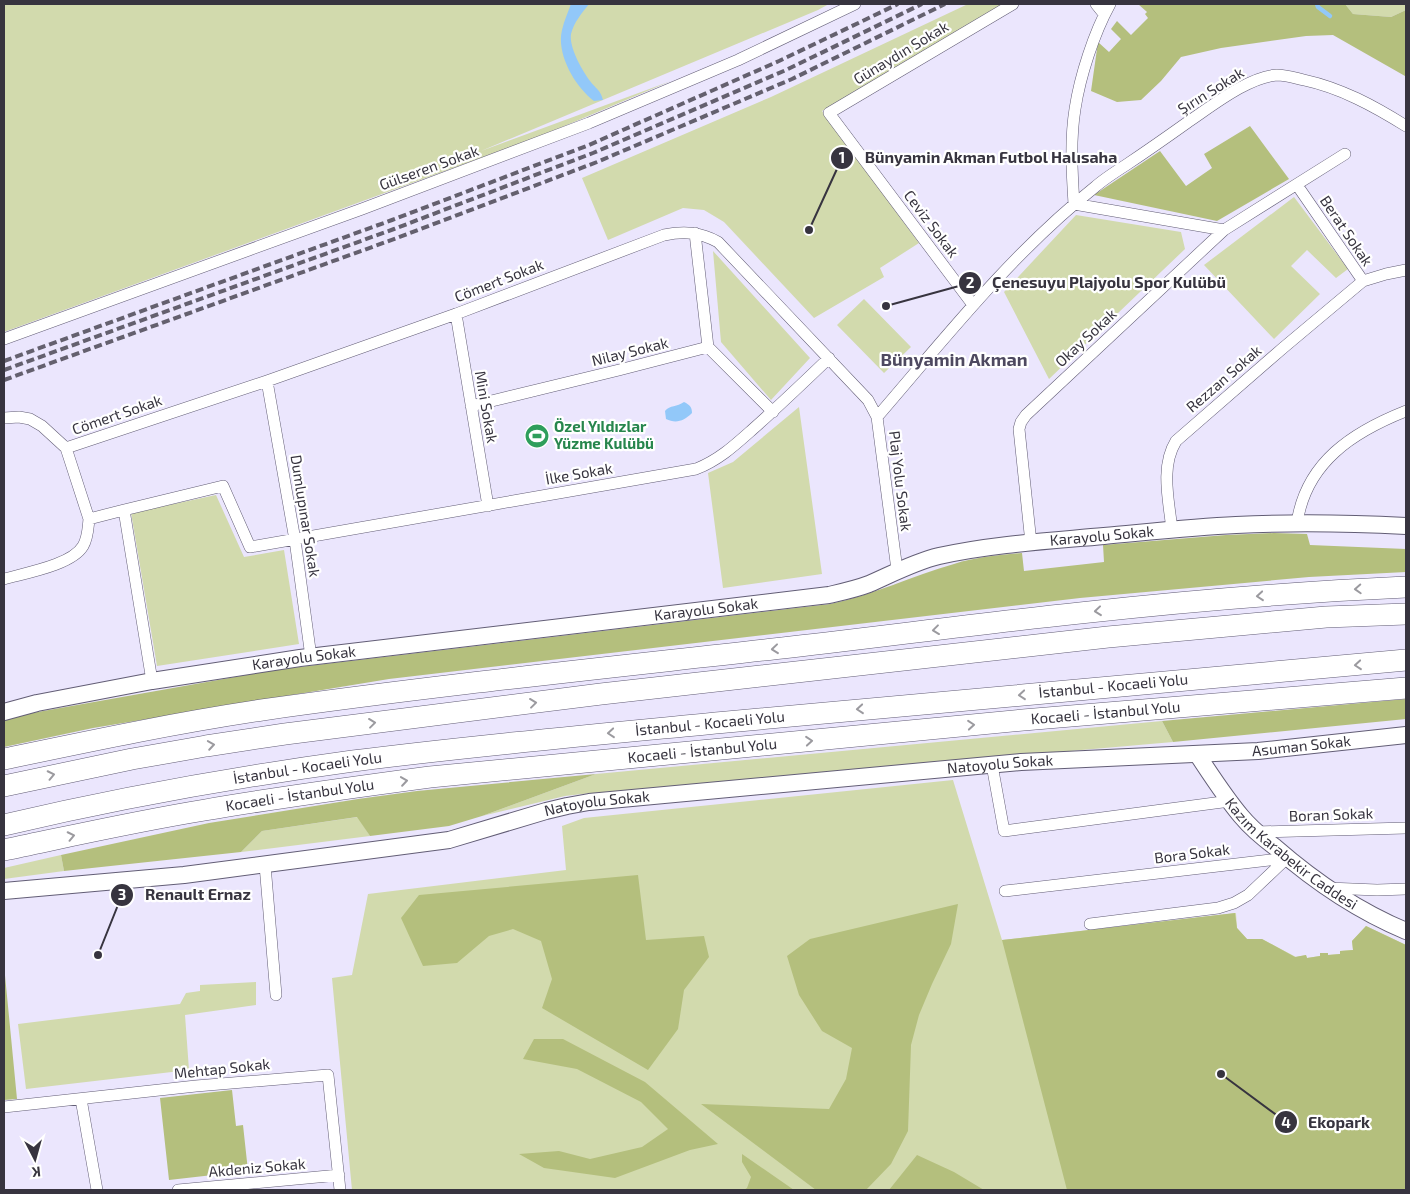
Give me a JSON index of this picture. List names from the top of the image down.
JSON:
{
  "streets": {
    "highway": ["İstanbul - Kocaeli Yolu", "Kocaeli - İstanbul Yolu"],
    "main road": [
      "Karayolu Sokak",
      "Asuman Sokak",
      "Natoyolu Sokak",
      "Kazım Karabekir Caddesi"
    ],
    "street": [
      "Günaydın Sokak",
      "Şırın Sokak",
      "Gülseren Sokak",
      "Ceviz Sokak",
      "Berat Sokak",
      "Cömert Sokak",
      "Okay Sokak",
      "Nilay Sokak",
      "Rezzan Sokak",
      "Mini Sokak",
      "İlke Sokak",
      "Plaj Yolu Sokak",
      "Dumlupınar Sokak",
      "Boran Sokak",
      "Bora Sokak",
      "Mehtap Sokak",
      "Akdeniz Sokak"
    ]
  },
  "crossings": [
    ["Günaydın Sokak", "Ceviz Sokak"],
    ["Şırın Sokak", "Plaj Yolu Sokak"],
    ["Ceviz Sokak", "Plaj Yolu Sokak"],
    ["Berat Sokak", "Okay Sokak"],
    ["Berat Sokak", "Rezzan Sokak"],
    ["Cömert Sokak", "Mini Sokak"],
    ["Cömert Sokak", "İlke Sokak"],
    ["Cömert Sokak", "Plaj Yolu Sokak"],
    ["Cömert Sokak", "Dumlupınar Sokak"],
    ["Okay Sokak", "Karayolu Sokak"],
    ["Nilay Sokak", "Mini Sokak"],
    ["Rezzan Sokak", "Karayolu Sokak"],
    ["Mini Sokak", "İlke Sokak"],
    ["İlke Sokak", "Dumlupınar Sokak"],
    ["Plaj Yolu Sokak", "Karayolu Sokak"],
    ["Dumlupınar Sokak", "Karayolu Sokak"],
    ["Asuman Sokak", "Natoyolu Sokak"],
    ["Asuman Sokak", "Kazım Karabekir Caddesi"],
    ["Natoyolu Sokak", "Kazım Karabekir Caddesi"],
    ["Boran Sokak", "Kazım Karabekir Caddesi"],
    ["Kazım Karabekir Caddesi", "Bora Sokak"],
    ["Mehtap Sokak", "Akdeniz Sokak"]
  ],
  "districts": ["Bünyamin Akman"],
  "places": {
    "other": [
      "Bünyamin Akman Futbol Halısaha",
      "Çenesuyu Plajyolu Spor Kulübü",
      "Renault Ernaz",
      "Ekopark"
    ],
    "sports": ["Özel Yıldızlar Yüzme Kulübü"]
  },
  "north": "bottom"
}
